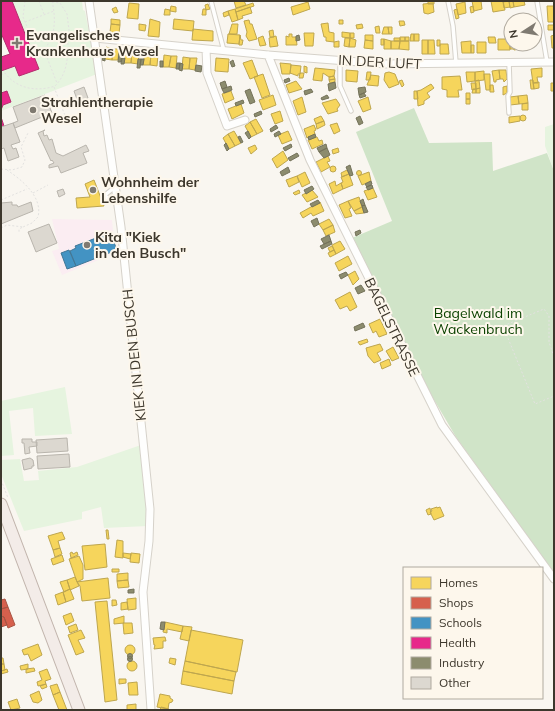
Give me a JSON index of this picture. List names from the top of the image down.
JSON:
{
  "streets": {
    "street": ["IN DER LUFT", "BAGELSTRASSE", "KIEK IN DEN BUSCH"]
  },
  "crossings": [
    ["IN DER LUFT", "BAGELSTRASSE"],
    ["IN DER LUFT", "KIEK IN DEN BUSCH"]
  ],
  "parks": ["Bagelwald im Wackenbruch"],
  "places": {
    "health": ["Evangelisches Krankenhaus Wesel"],
    "other": ["Strahlentherapie Wesel", "Wohnheim der Lebenshilfe", "Kita \"Kiek in den Busch\""]
  },
  "legend": [
    "Homes",
    "Shops",
    "Schools",
    "Health",
    "Industry",
    "Other"
  ],
  "north": "left"
}
